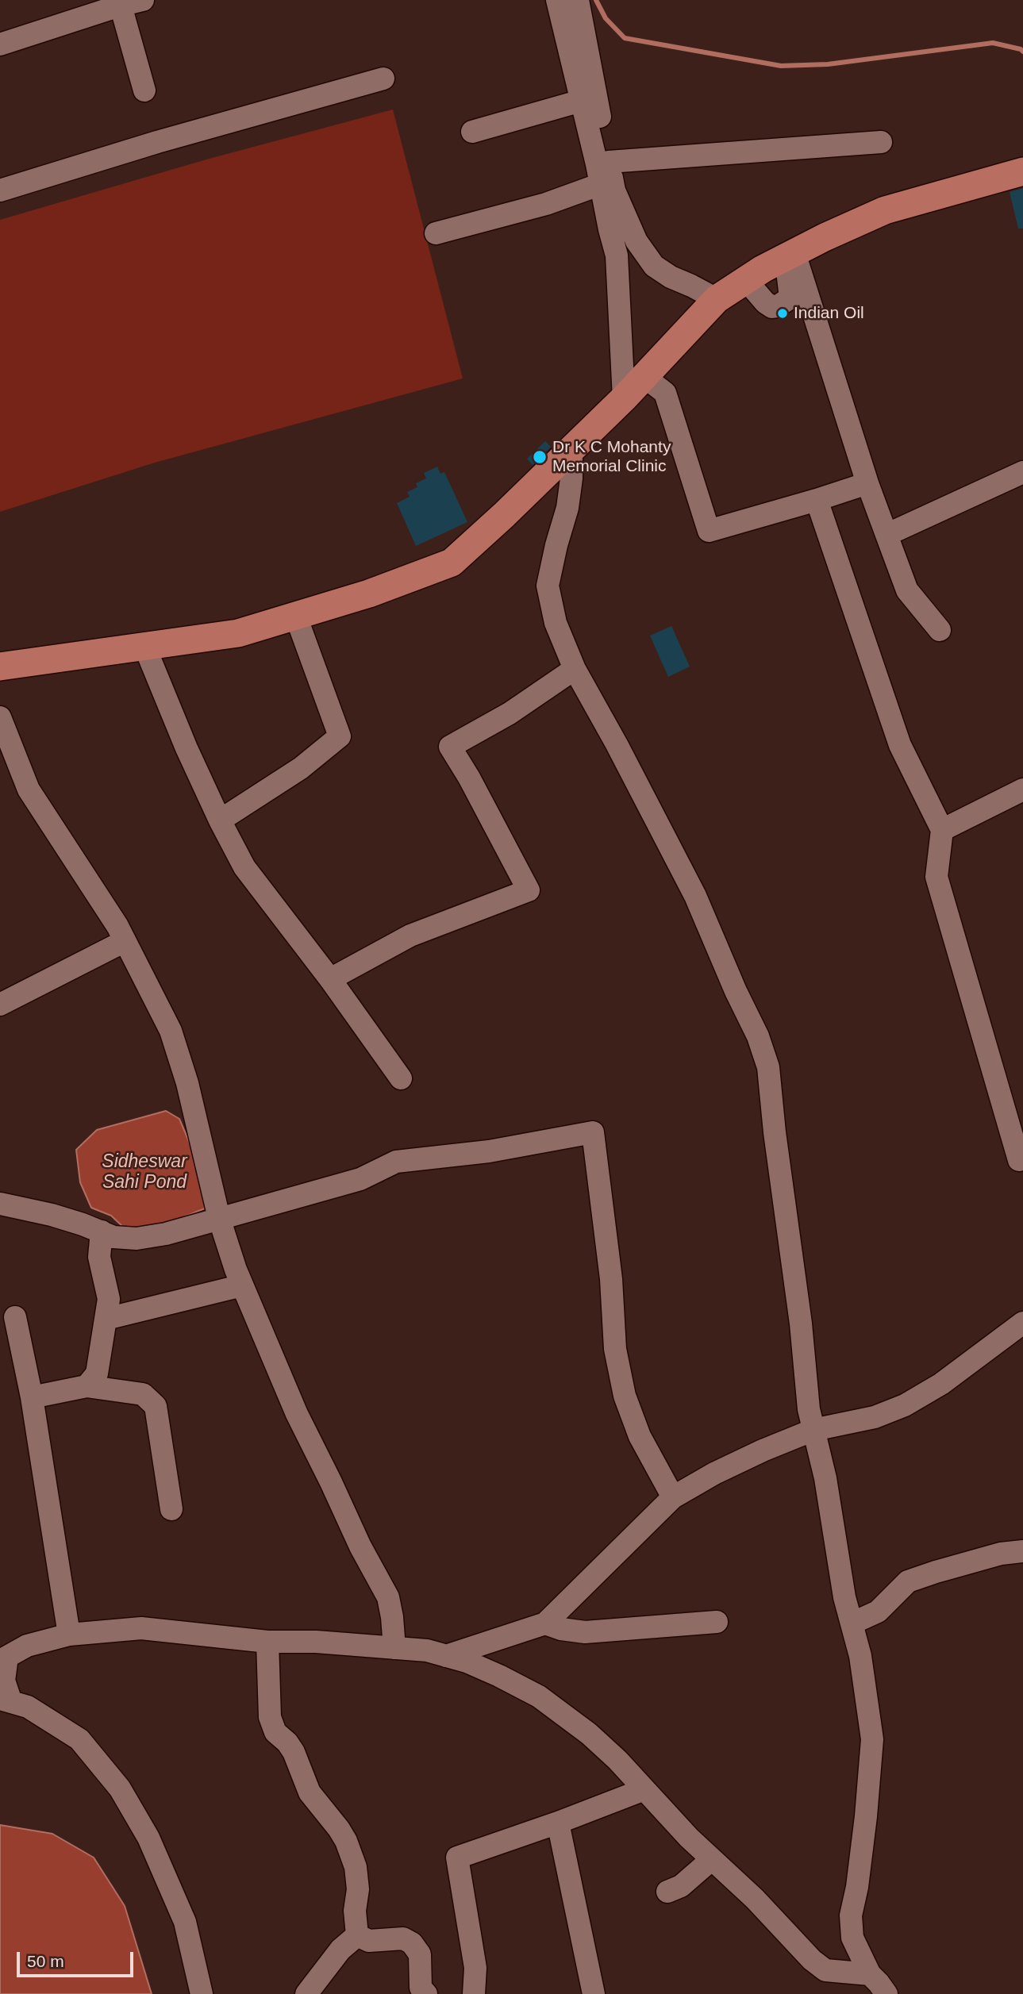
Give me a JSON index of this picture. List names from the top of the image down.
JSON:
{
  "water": ["Sidheswar Sahi Pond"],
  "places": ["Indian Oil", "Dr K C Mohanty Memorial Clinic"],
  "scale_bar": "50 m"
}
